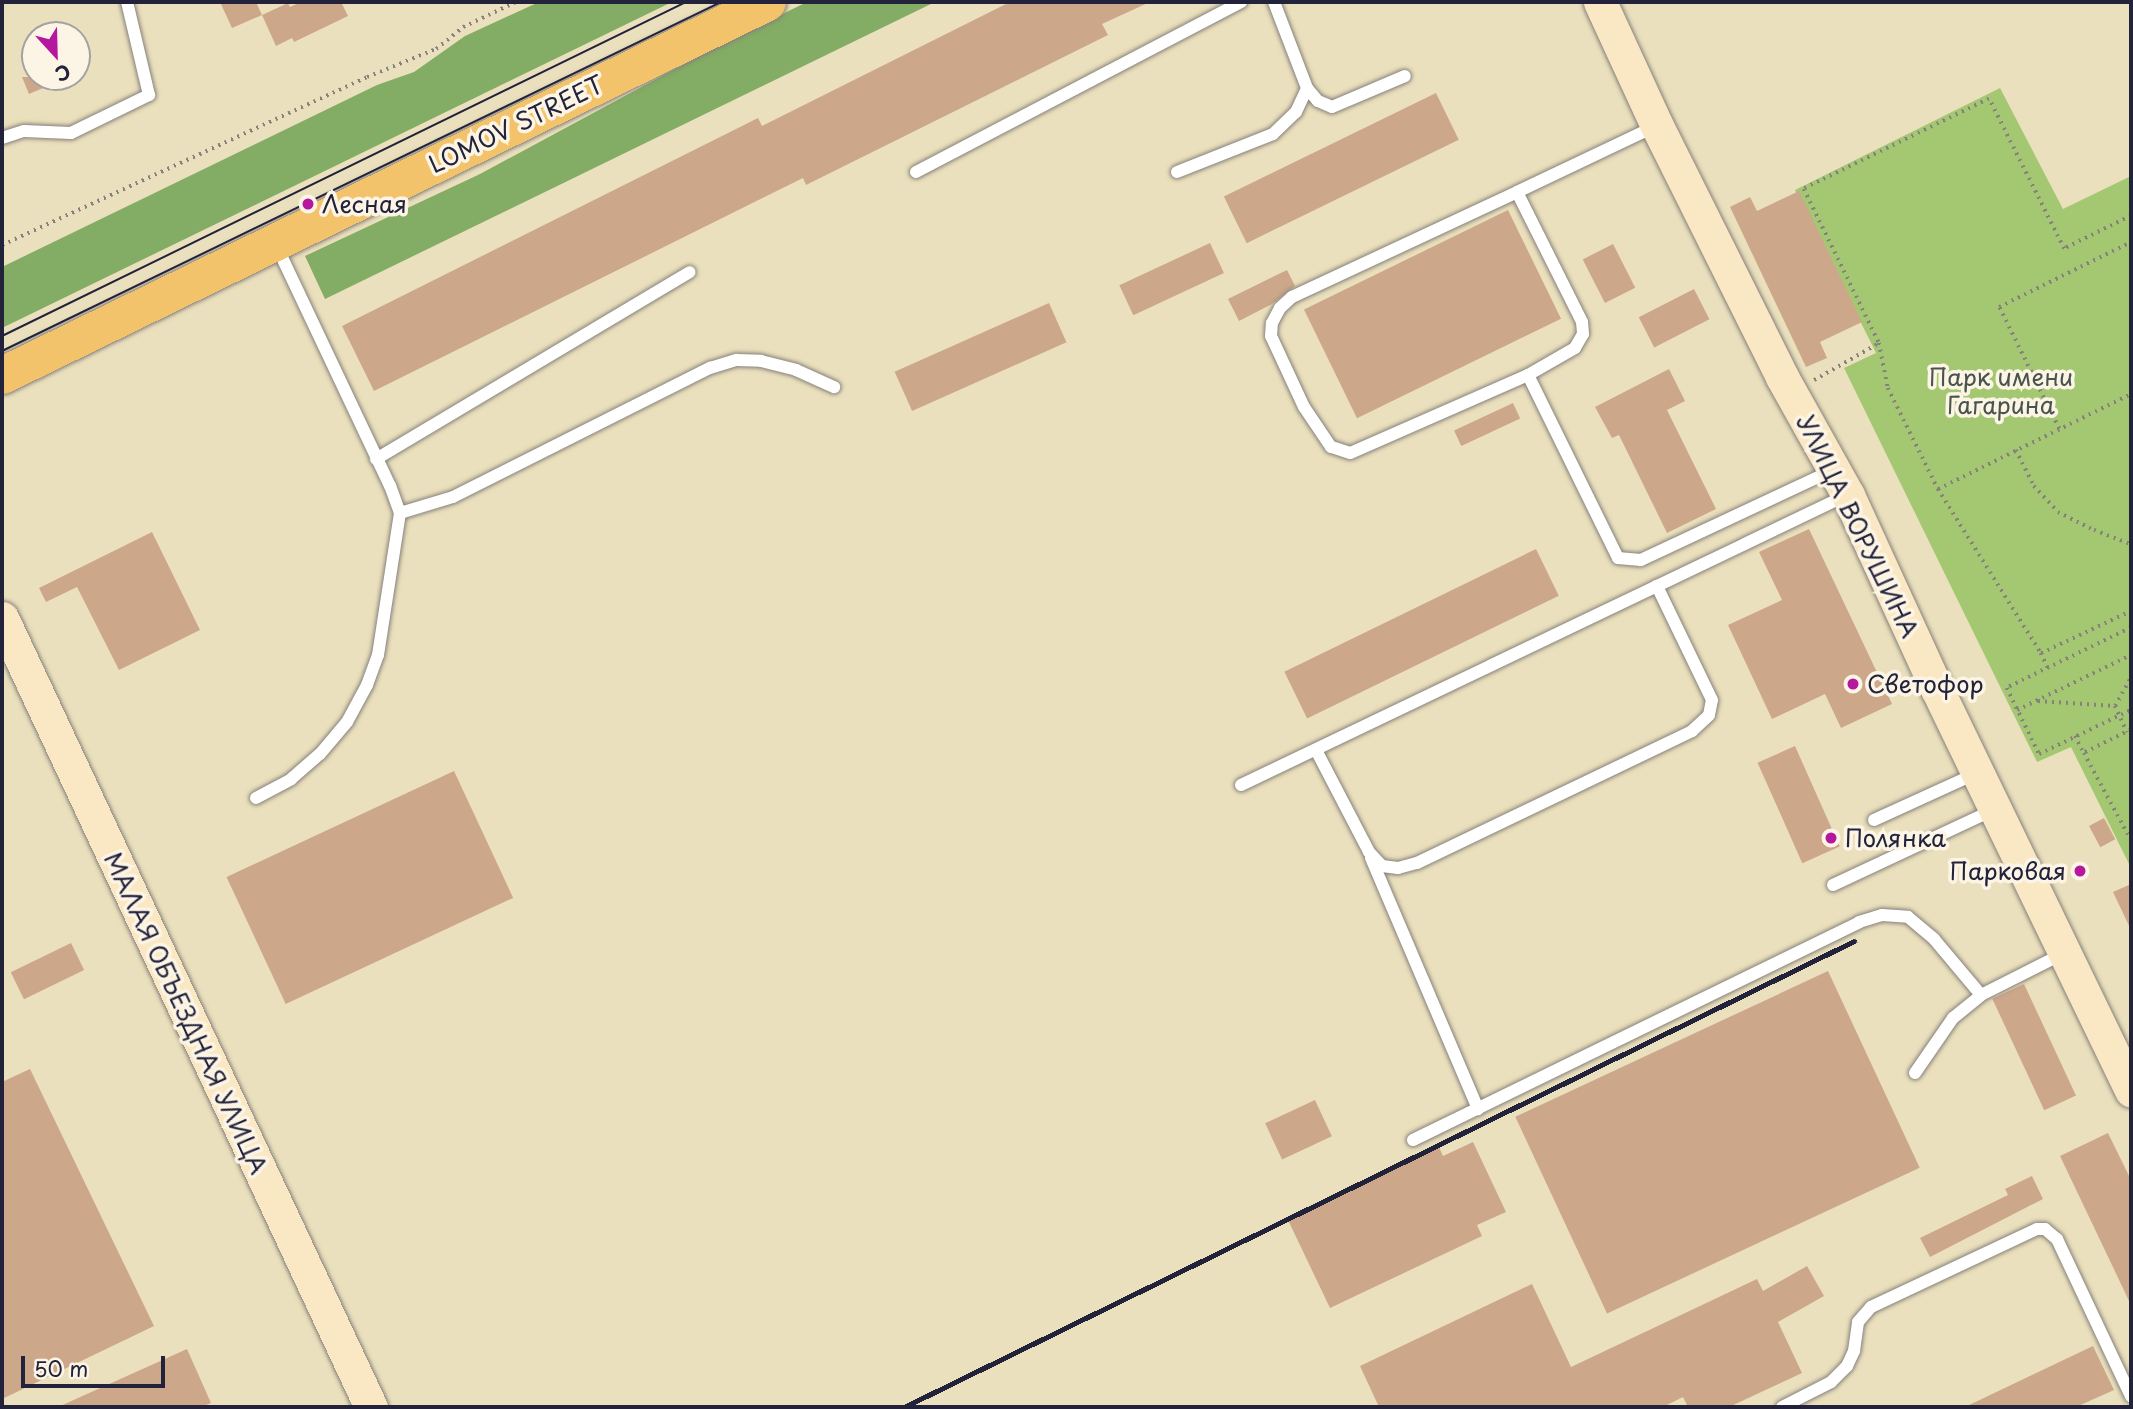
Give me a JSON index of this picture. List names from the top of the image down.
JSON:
{
  "streets": {
    "main road": ["LOMOV STREET"],
    "street": ["УЛИЦА ВОРУШИНА", "МАЛАЯ ОБЪЕЗДНАЯ УЛИЦА"]
  },
  "parks": ["Парк имени Гагарина"],
  "places": [
    "Лесная",
    "Светофор",
    "Полянка",
    "Парковая"
  ],
  "scale_bar": "50 m",
  "north": "bottom"
}
